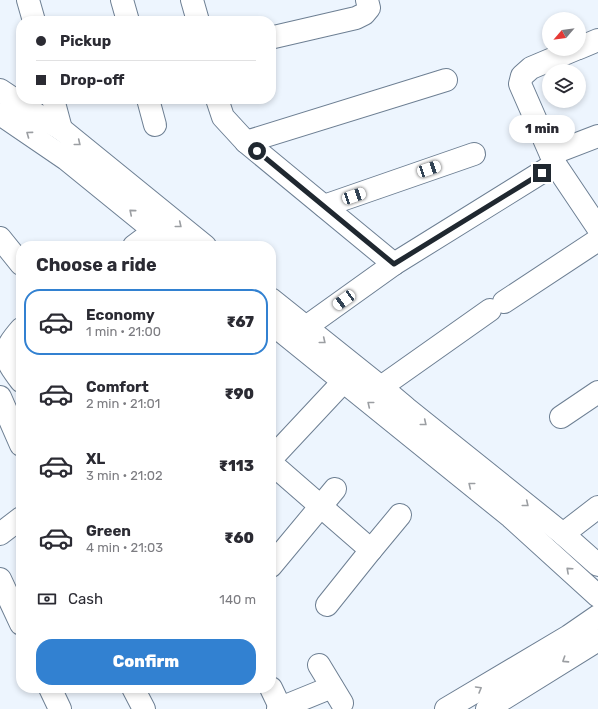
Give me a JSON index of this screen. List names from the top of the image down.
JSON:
{
  "north": "bottom left",
  "page": {
    "banner": ["Pickup", "Drop-off"],
    "bubble": "1 min",
    "heading": "Choose a ride",
    "list": [
      {
        "name": "Economy",
        "note": "1 min · 21:00",
        "value": "₹67"
      },
      {
        "name": "Comfort",
        "note": "2 min · 21:01",
        "value": "₹90"
      },
      {
        "name": "XL",
        "note": "3 min · 21:02",
        "value": "₹113"
      },
      {
        "name": "Green",
        "note": "4 min · 21:03",
        "value": "₹60"
      }
    ],
    "pay": ["Cash", "140 m"],
    "buttons": "Confirm"
  }
}
